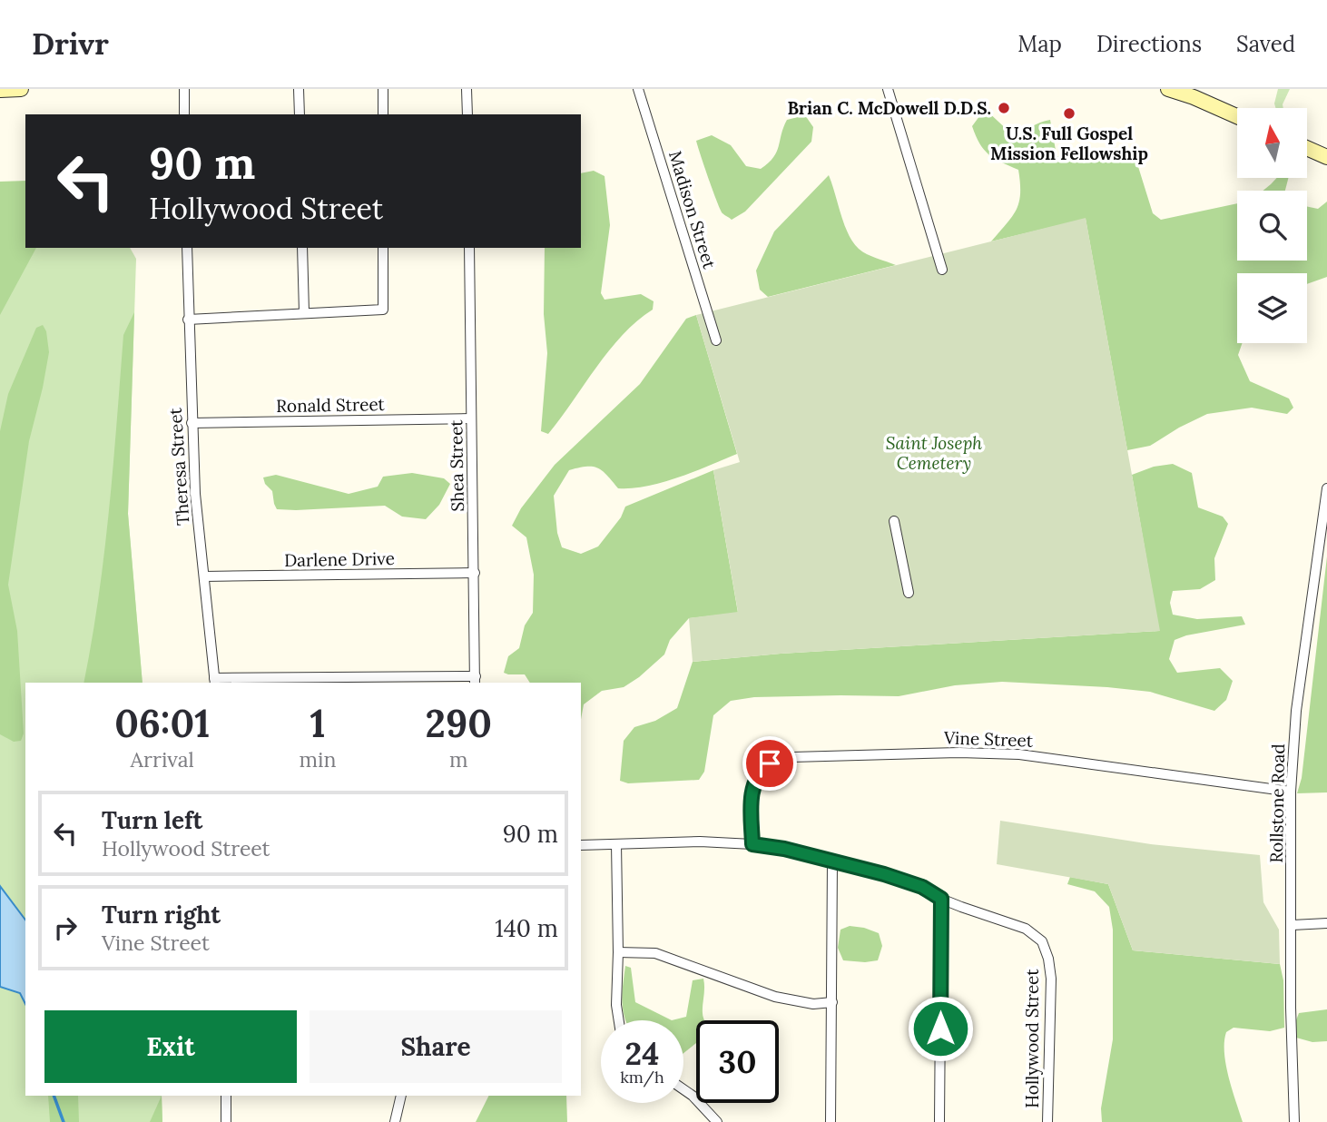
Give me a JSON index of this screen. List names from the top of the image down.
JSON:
{
  "streets": {
    "street": [
      "Madison Street",
      "Ronald Street",
      "Shea Street",
      "Theresa Street",
      "Darlene Drive",
      "Vine Street",
      "Rollstone Road",
      "Hollywood Street"
    ]
  },
  "crossings": [
    ["Ronald Street", "Shea Street"],
    ["Ronald Street", "Theresa Street"],
    ["Shea Street", "Darlene Drive"],
    ["Theresa Street", "Darlene Drive"],
    ["Vine Street", "Rollstone Road"],
    ["Vine Street", "Hollywood Street"]
  ],
  "parks": ["Saint Joseph Cemetery"],
  "places": ["Brian C. McDowell D.D.S.", "U.S. Full Gospel Mission Fellowship"],
  "north": "top",
  "page": {
    "header": "Drivr",
    "nav": ["Map", "Directions", "Saved"],
    "turn": ["90 m", "Hollywood Street"],
    "eta": [
      "06:01",
      "Arrival",
      "1",
      "min",
      "290",
      "m"
    ],
    "list": [
      {
        "name": "Turn left",
        "note": "Hollywood Street",
        "value": "90 m"
      },
      {
        "name": "Turn right",
        "note": "Vine Street",
        "value": "140 m"
      }
    ],
    "buttons": ["Exit", "Share"],
    "speed": "24 km/h",
    "limit": "30"
  }
}
